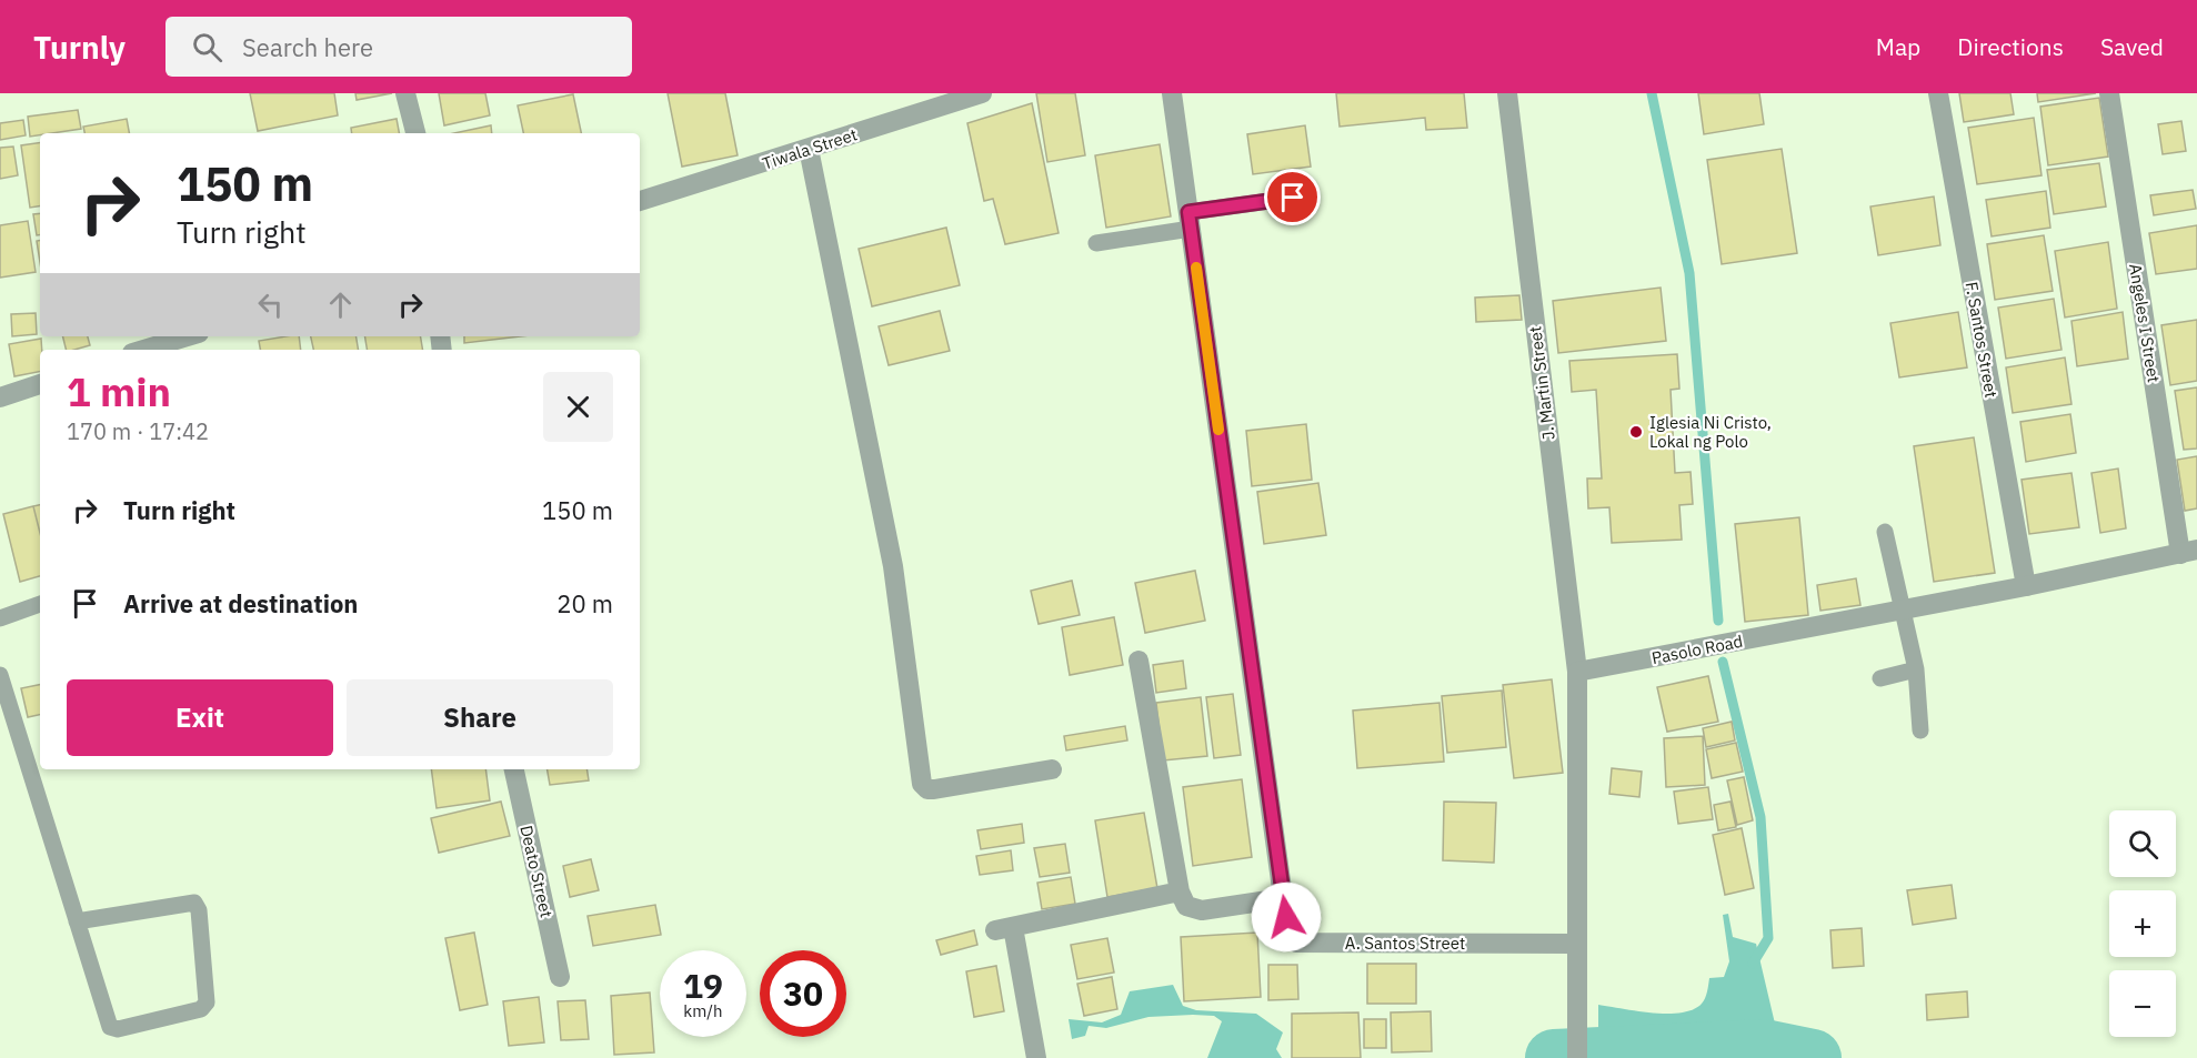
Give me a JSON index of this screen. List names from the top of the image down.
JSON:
{
  "streets": {
    "street": [
      "Tiwala Street",
      "Angeles I Street",
      "F. Santos Street",
      "J. Martin Street",
      "Pasolo Road",
      "Deato Street",
      "A. Santos Street"
    ]
  },
  "crossings": [
    ["Angeles I Street", "Pasolo Road"],
    ["F. Santos Street", "Pasolo Road"],
    ["J. Martin Street", "Pasolo Road"]
  ],
  "places": ["Iglesia Ni Cristo, Lokal ng Polo"],
  "page": {
    "header": "Turnly",
    "search": "Search here",
    "nav": ["Map", "Directions", "Saved"],
    "turn": ["150 m", "Turn right"],
    "heading": ["1 min", "170 m · 17:42"],
    "list": [
      {
        "name": "Turn right",
        "value": "150 m"
      },
      {
        "name": "Arrive at destination",
        "value": "20 m"
      }
    ],
    "buttons": ["Exit", "Share"],
    "map_buttons": ["+", "−"],
    "speed": "19 km/h",
    "limit": "30"
  }
}
